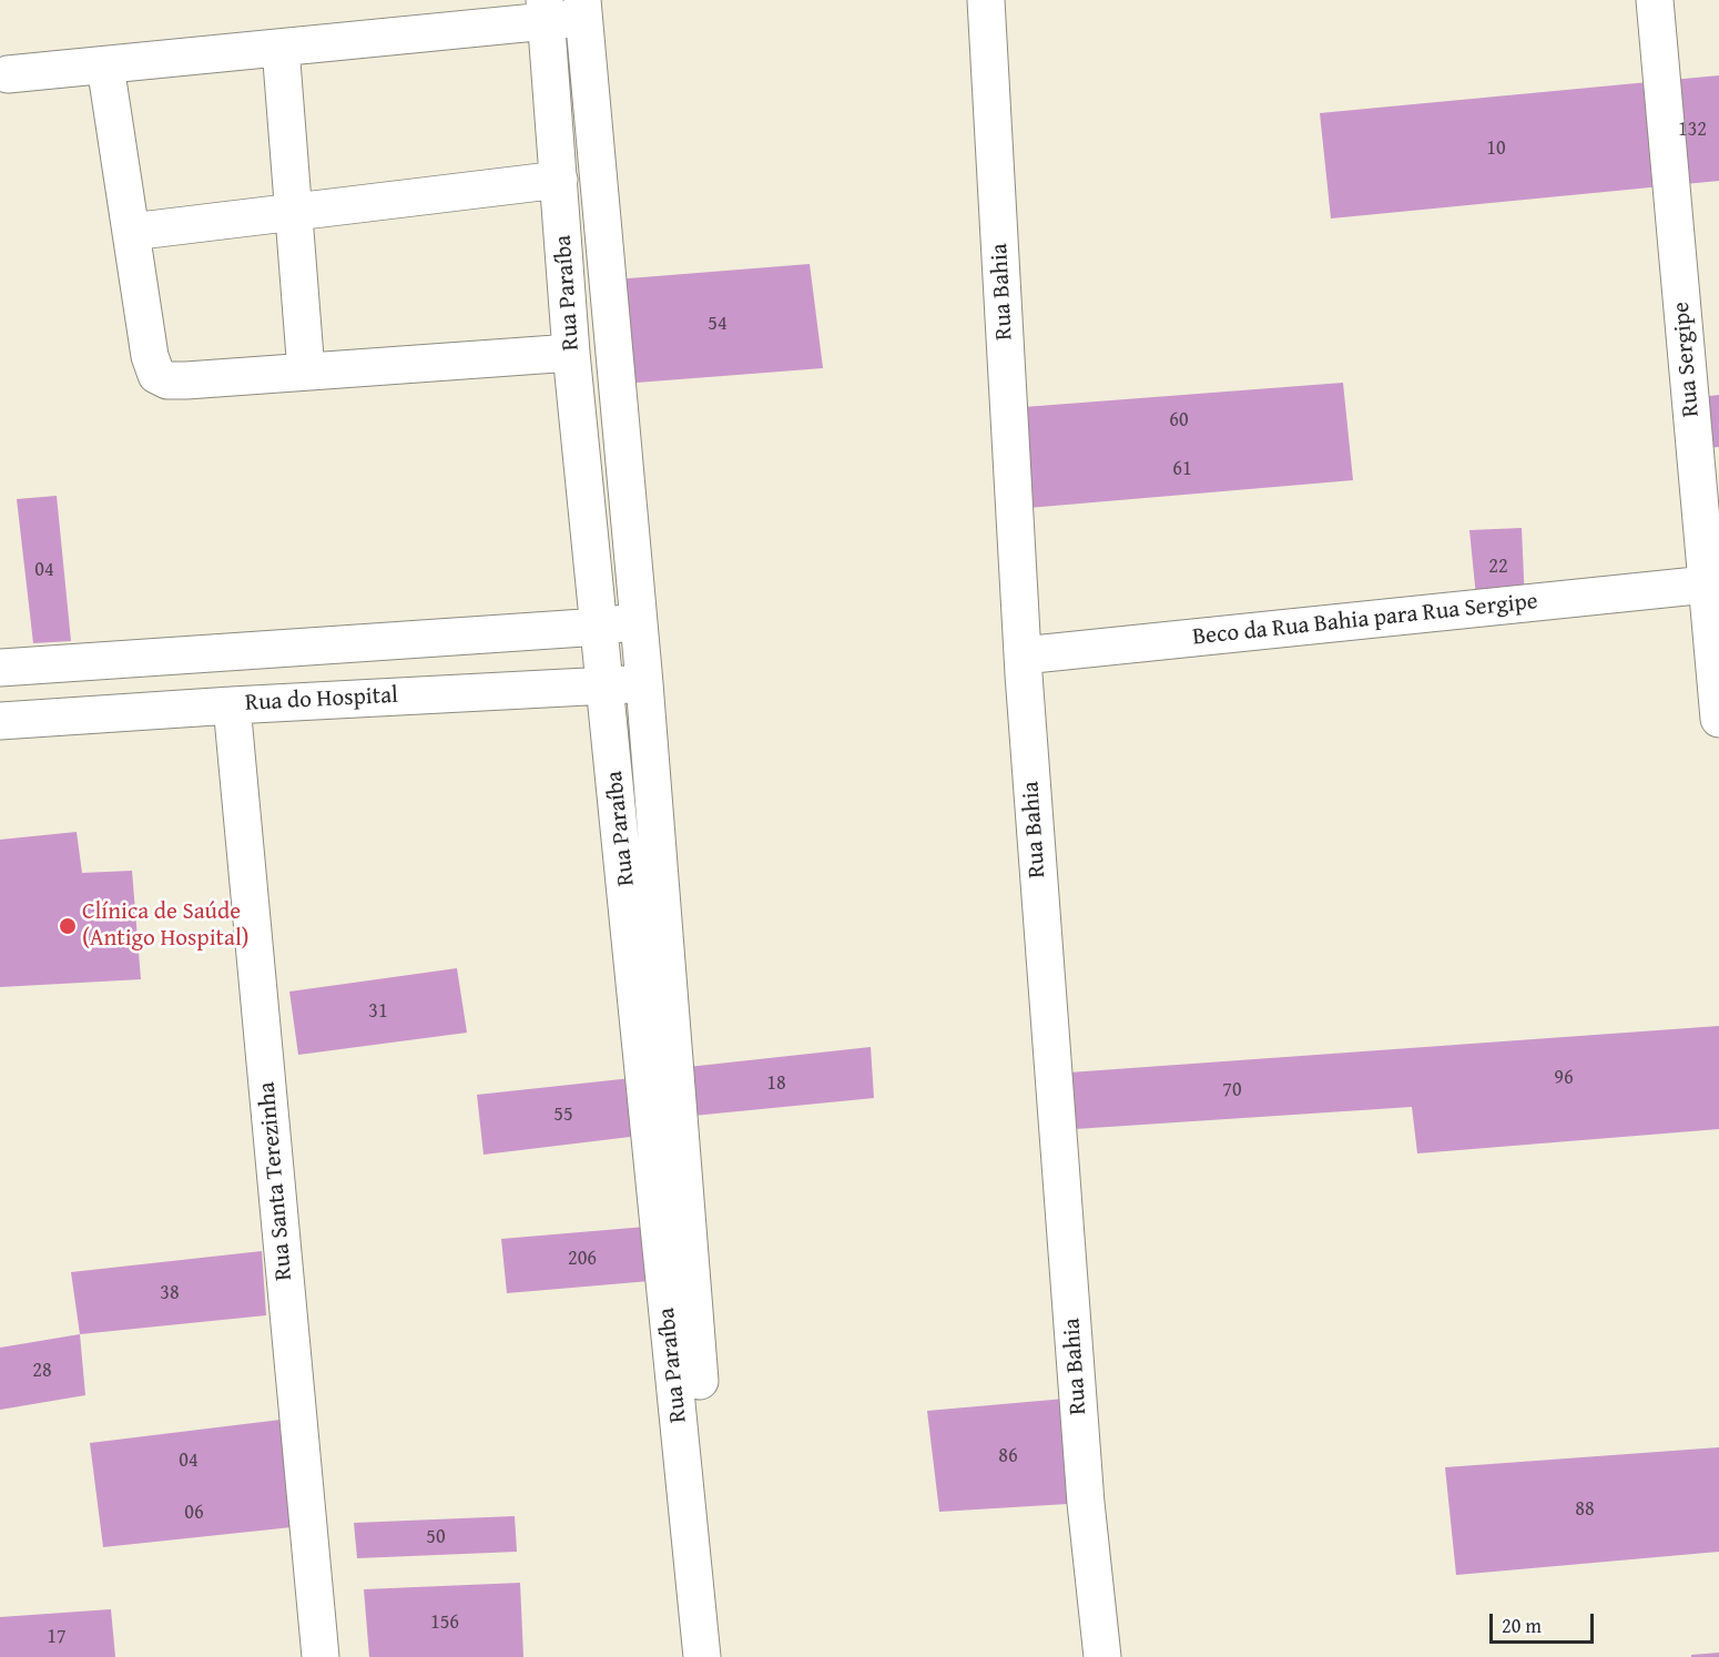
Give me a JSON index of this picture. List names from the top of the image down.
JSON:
{
  "streets": {
    "street": [
      "Rua Bahia",
      "Rua Paraíba",
      "Rua Sergipe",
      "Beco da Rua Bahia para Rua Sergipe",
      "Rua do Hospital",
      "Rua Santa Terezinha"
    ]
  },
  "crossings": [
    ["Rua Bahia", "Beco da Rua Bahia para Rua Sergipe"],
    ["Rua Paraíba", "Rua do Hospital"],
    ["Rua Sergipe", "Beco da Rua Bahia para Rua Sergipe"],
    ["Rua do Hospital", "Rua Santa Terezinha"]
  ],
  "places": ["Clínica de Saúde (Antigo Hospital)"],
  "house_numbers": [
    "132",
    "10",
    "54",
    "60",
    "61",
    "22",
    "04",
    "31",
    "96",
    "18",
    "70",
    "55",
    "206",
    "38",
    "28",
    "86",
    "04",
    "88",
    "06",
    "50",
    "156",
    "17"
  ],
  "scale_bar": "20 m"
}
